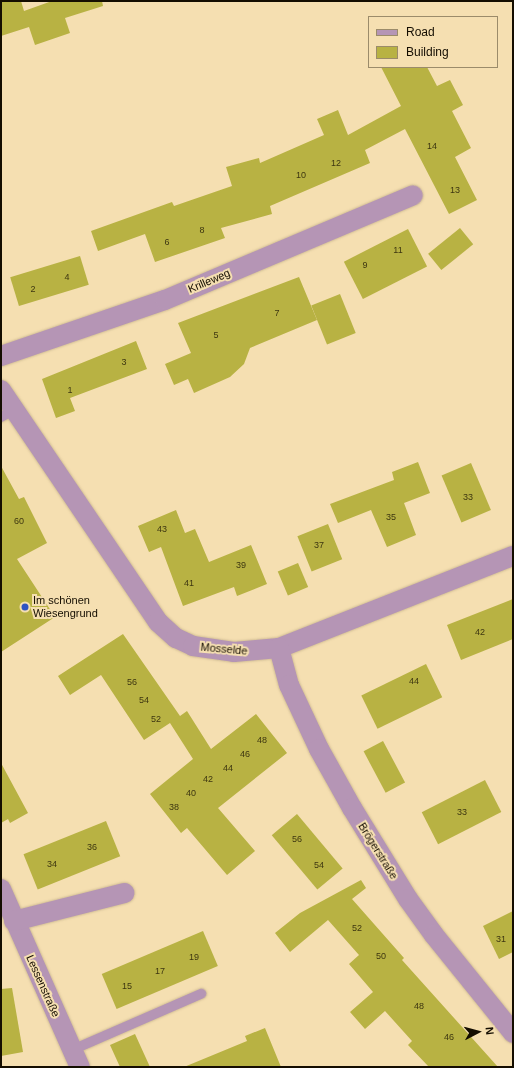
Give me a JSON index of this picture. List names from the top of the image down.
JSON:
{
  "streets": {
    "street": [
      "Krilleweg",
      "Mosselde",
      "Brögerstraße",
      "Lessenstraße"
    ]
  },
  "crossings": [
    ["Mosselde", "Brögerstraße"]
  ],
  "places": ["Im schönen Wiesengrund"],
  "house_numbers": [
    "14",
    "12",
    "10",
    "13",
    "8",
    "6",
    "11",
    "9",
    "4",
    "2",
    "7",
    "5",
    "3",
    "1",
    "33",
    "35",
    "60",
    "43",
    "37",
    "39",
    "41",
    "42",
    "44",
    "56",
    "54",
    "52",
    "48",
    "46",
    "44",
    "42",
    "40",
    "38",
    "33",
    "56",
    "36",
    "34",
    "54",
    "52",
    "31",
    "50",
    "19",
    "17",
    "15",
    "48",
    "46"
  ],
  "legend": ["Road", "Building"],
  "north": "right"
}
